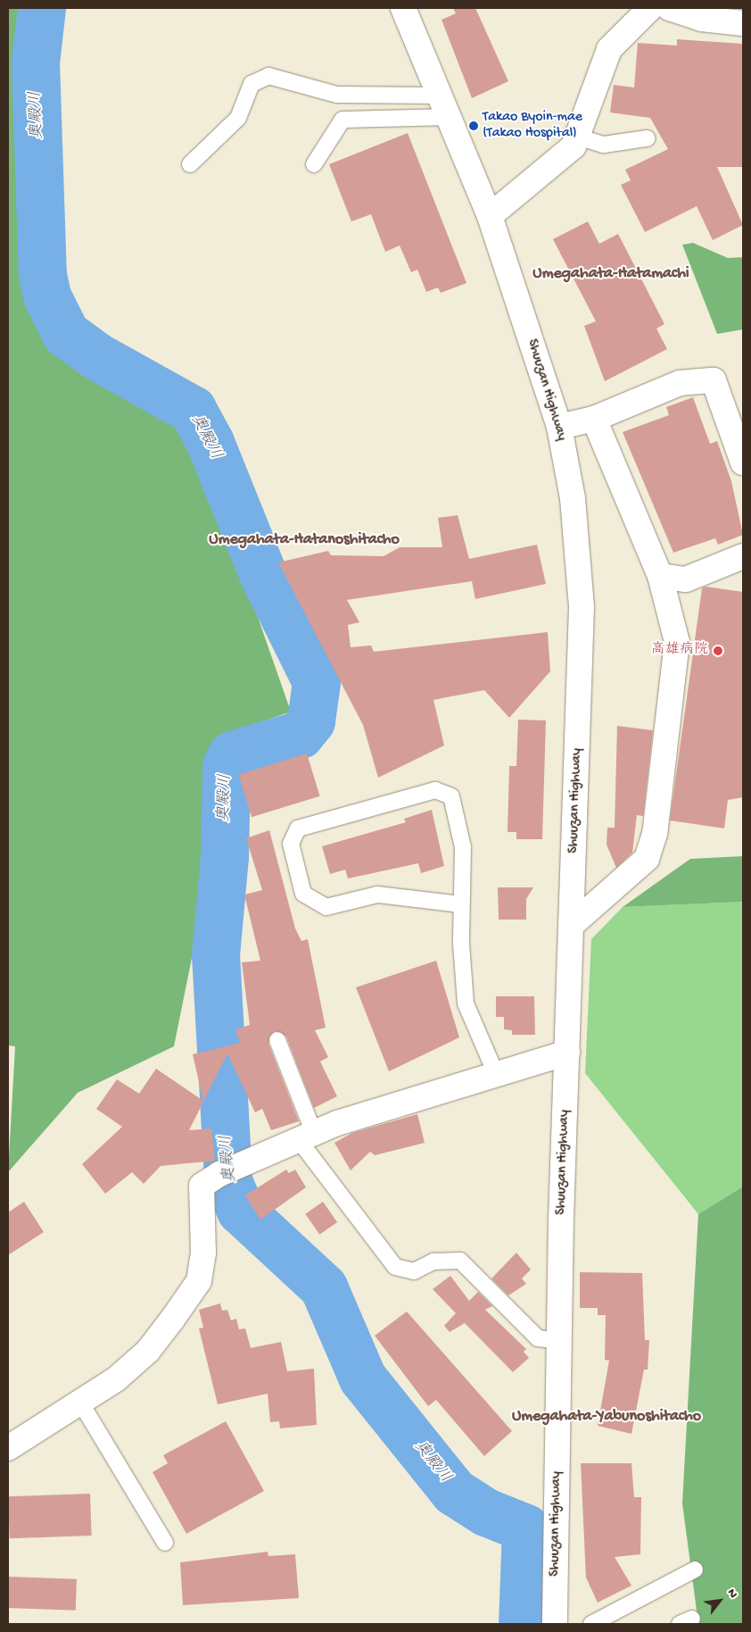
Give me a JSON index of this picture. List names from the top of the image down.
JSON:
{
  "streets": {
    "main road": ["Shuuzan Highway"]
  },
  "districts": ["Umegahata-Hatamachi", "Umegahata-Hatanoshitacho", "Umegahata-Yabunoshitacho"],
  "water": ["奥殿川"],
  "places": ["Takao Byoin-mae (Takao Hospital)", "高雄病院"],
  "north": "top right"
}
